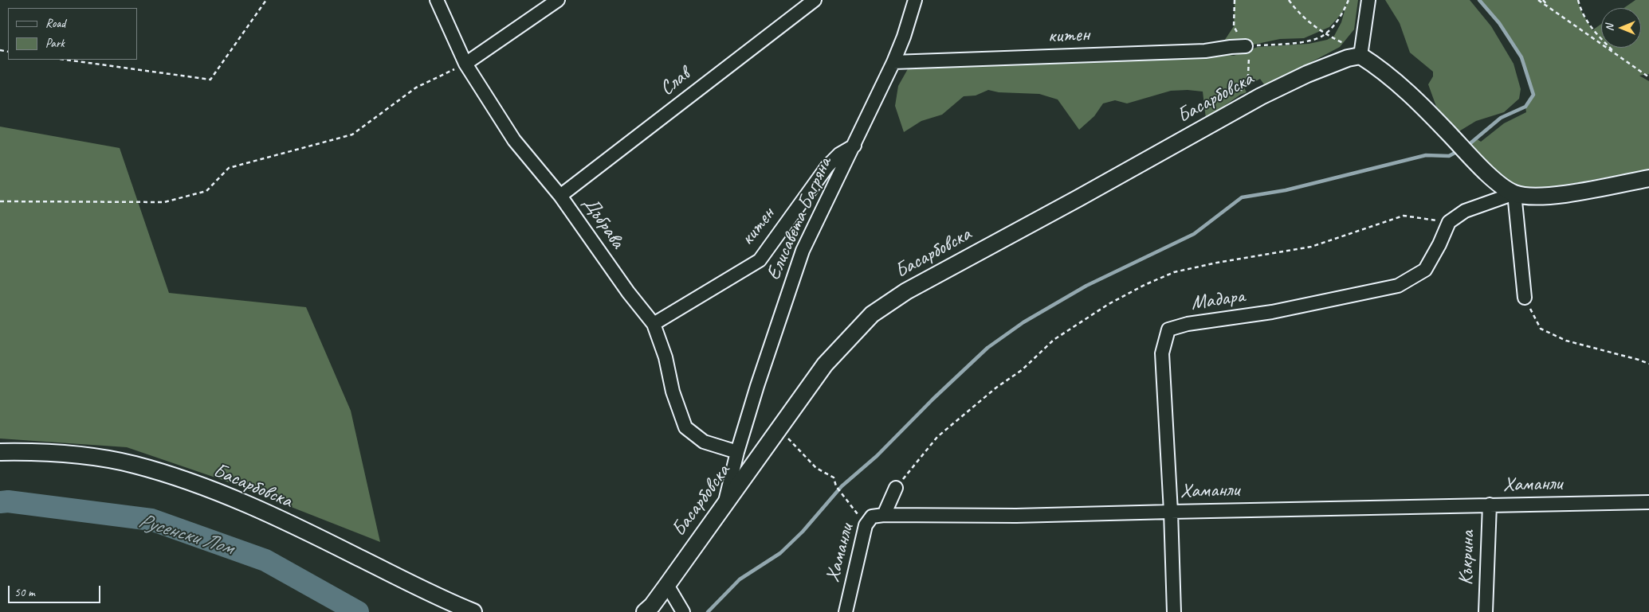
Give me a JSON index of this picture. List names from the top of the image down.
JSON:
{
  "streets": {
    "street": [
      "китен",
      "Слав",
      "Басарбовска",
      "Елисавета Багряна",
      "Дъбрава",
      "Мадара",
      "Хаманли",
      "Къкрина"
    ]
  },
  "crossings": [
    ["китен", "Елисавета Багряна"],
    ["китен", "Дъбрава"],
    ["Слав", "Дъбрава"],
    ["Басарбовска", "Елисавета Багряна"],
    ["Елисавета Багряна", "Дъбрава"],
    ["Мадара", "Хаманли"],
    ["Хаманли", "Къкрина"]
  ],
  "water": ["Русенски Лом"],
  "legend": ["Road", "Park"],
  "scale_bar": "50 m",
  "north": "left"
}
